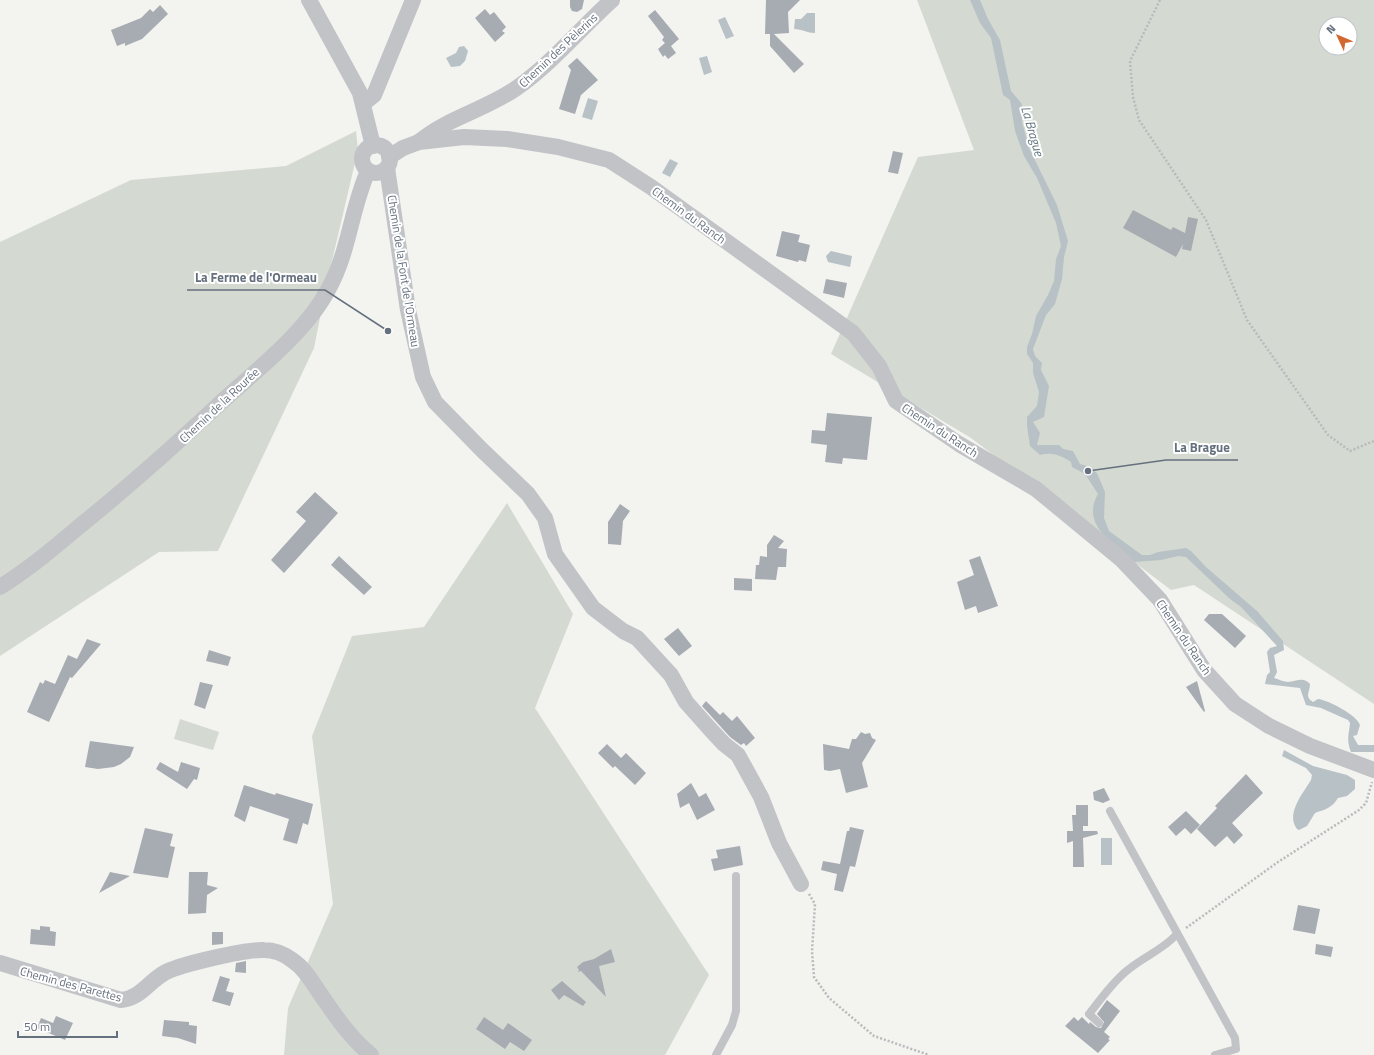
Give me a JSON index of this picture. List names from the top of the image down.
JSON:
{
  "streets": {
    "street": [
      "Chemin des Pèlerins",
      "Chemin du Ranch",
      "Chemin de la Font de l'Ormeau",
      "Chemin de la Rourée",
      "Chemin des Parettes"
    ]
  },
  "crossings": [
    ["Chemin des Pèlerins", "Chemin du Ranch"],
    ["Chemin du Ranch", "Chemin de la Font de l'Ormeau"],
    ["Chemin du Ranch", "Chemin de la Rourée"],
    ["Chemin de la Font de l'Ormeau", "Chemin de la Rourée"]
  ],
  "water": ["La Brague"],
  "places": ["La Ferme de l'Ormeau", "La Brague"],
  "scale_bar": "50 m",
  "north": "top left"
}
